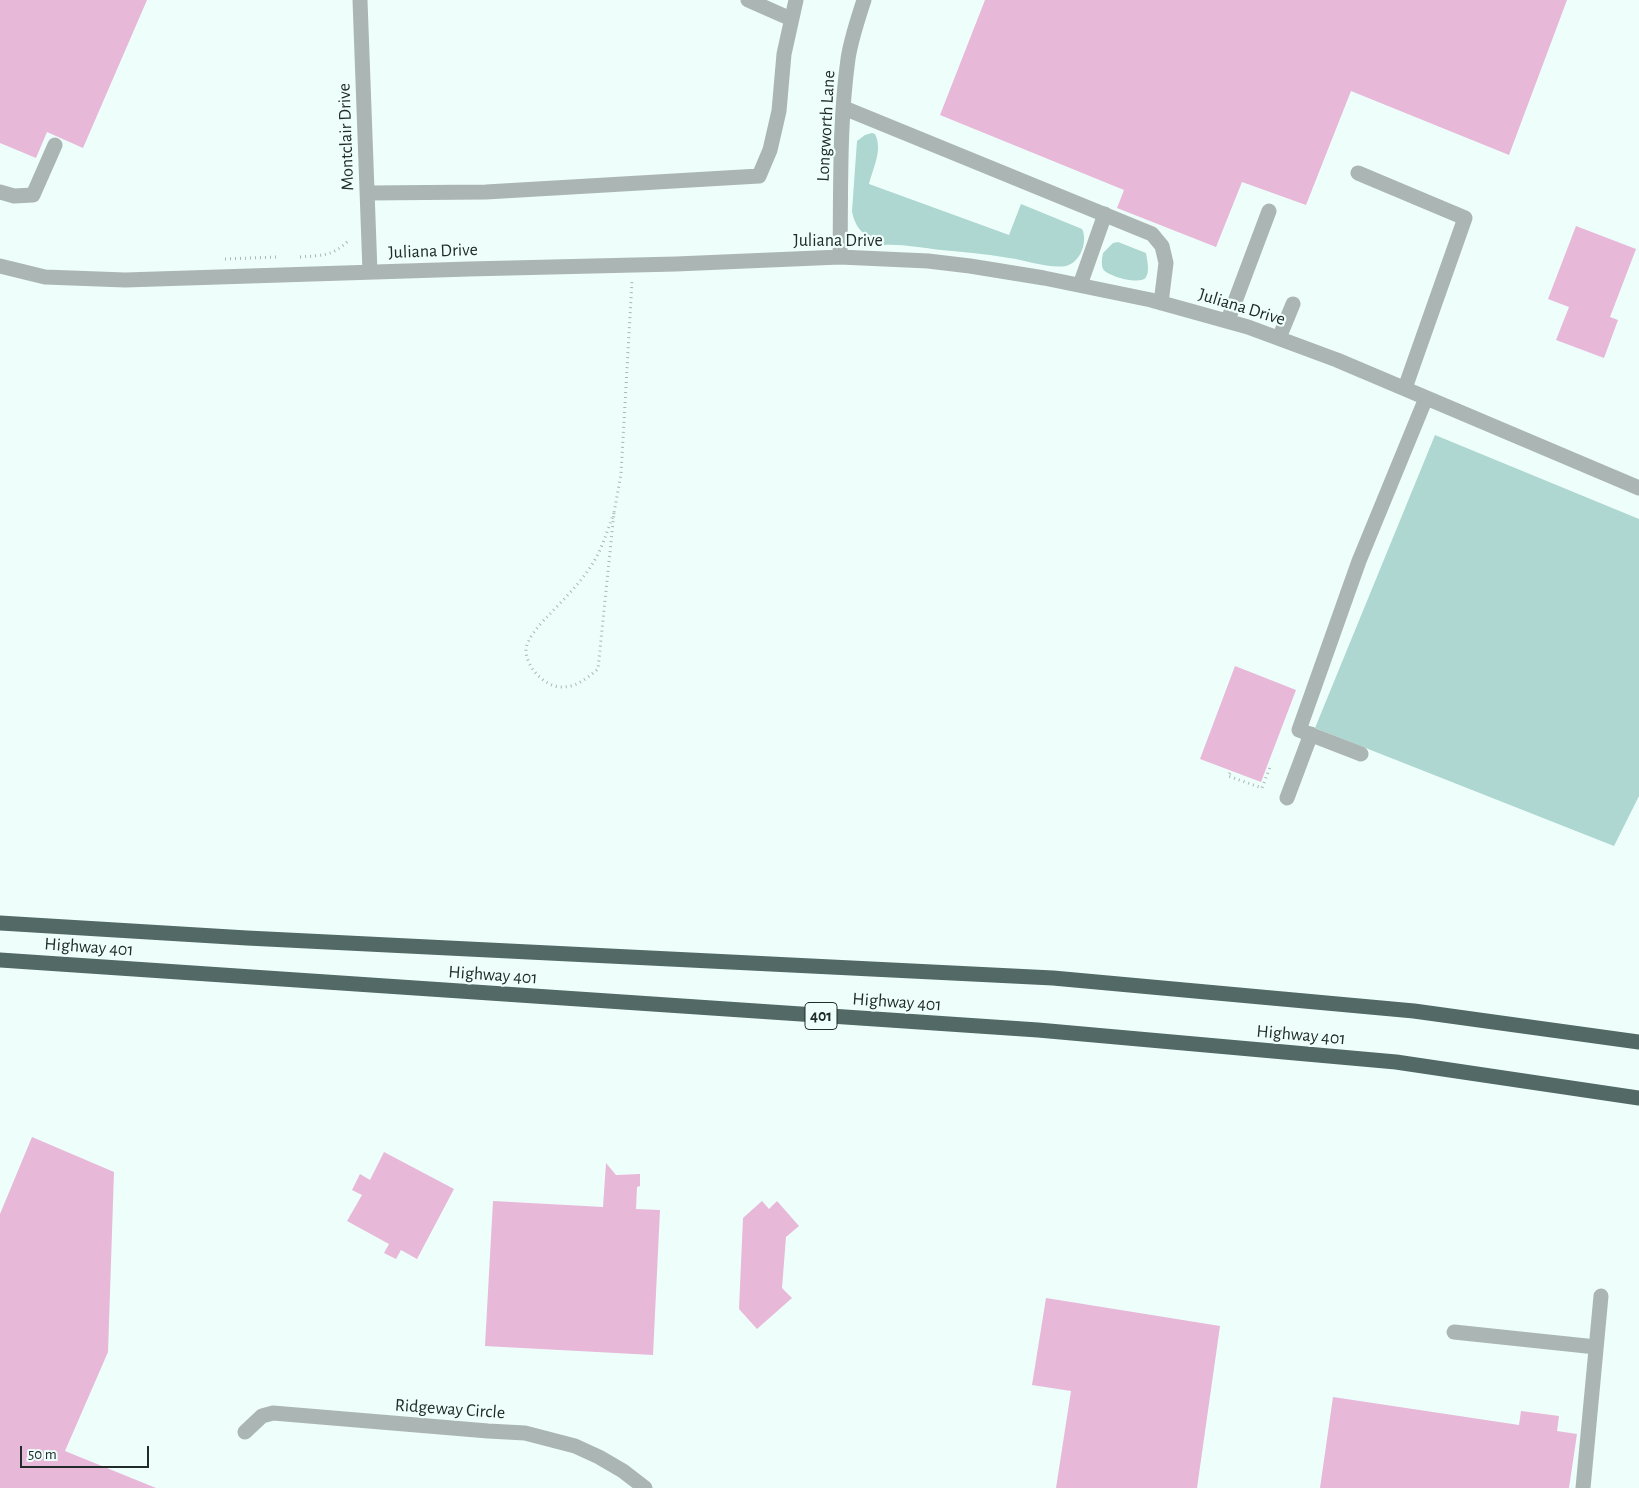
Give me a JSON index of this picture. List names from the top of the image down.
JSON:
{
  "streets": {
    "highway": ["Highway 401", "401"],
    "street": [
      "Longworth Lane",
      "Montclair Drive",
      "Juliana Drive",
      "Ridgeway Circle"
    ]
  },
  "crossings": [
    ["Longworth Lane", "Juliana Drive"],
    ["Montclair Drive", "Juliana Drive"]
  ],
  "scale_bar": "50 m"
}
